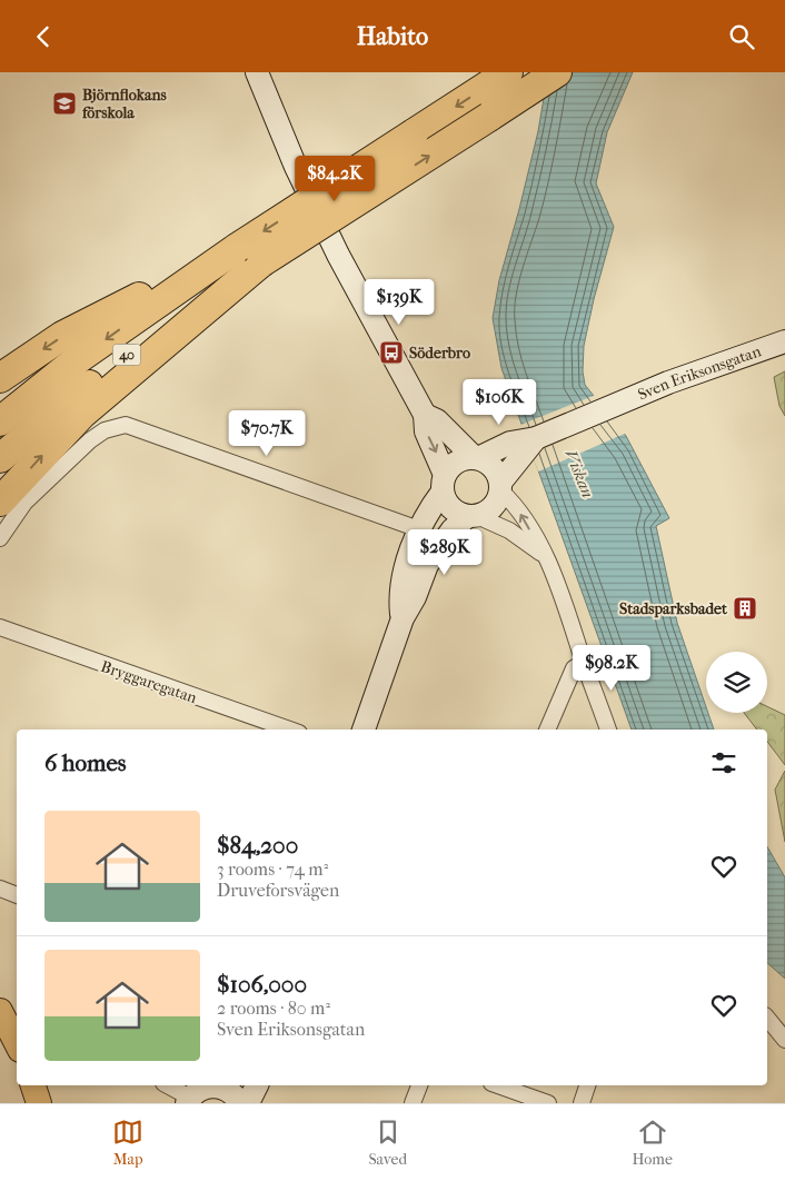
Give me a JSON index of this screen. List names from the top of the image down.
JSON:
{
  "streets": {
    "highway": ["40"],
    "street": ["Sven Eriksonsgatan", "Bryggaregatan"]
  },
  "water": ["Viskan"],
  "places": {
    "school or university": ["Björnflokans förskola"],
    "bus stop": ["Söderbro"],
    "building": ["Stadsparksbadet"]
  },
  "page": {
    "header": "Habito",
    "price": [
      "$84.2K",
      "$139K",
      "$106K",
      "$70.7K",
      "$289K",
      "$98.2K"
    ],
    "heading": "6 homes",
    "list": [
      {
        "name": "$84,200",
        "note": "3 rooms · 74 m² · Druveforsvägen"
      },
      {
        "name": "$106,000",
        "note": "2 rooms · 80 m² · Sven Eriksonsgatan"
      }
    ],
    "tabs": ["Map", "Saved", "Home"]
  }
}
